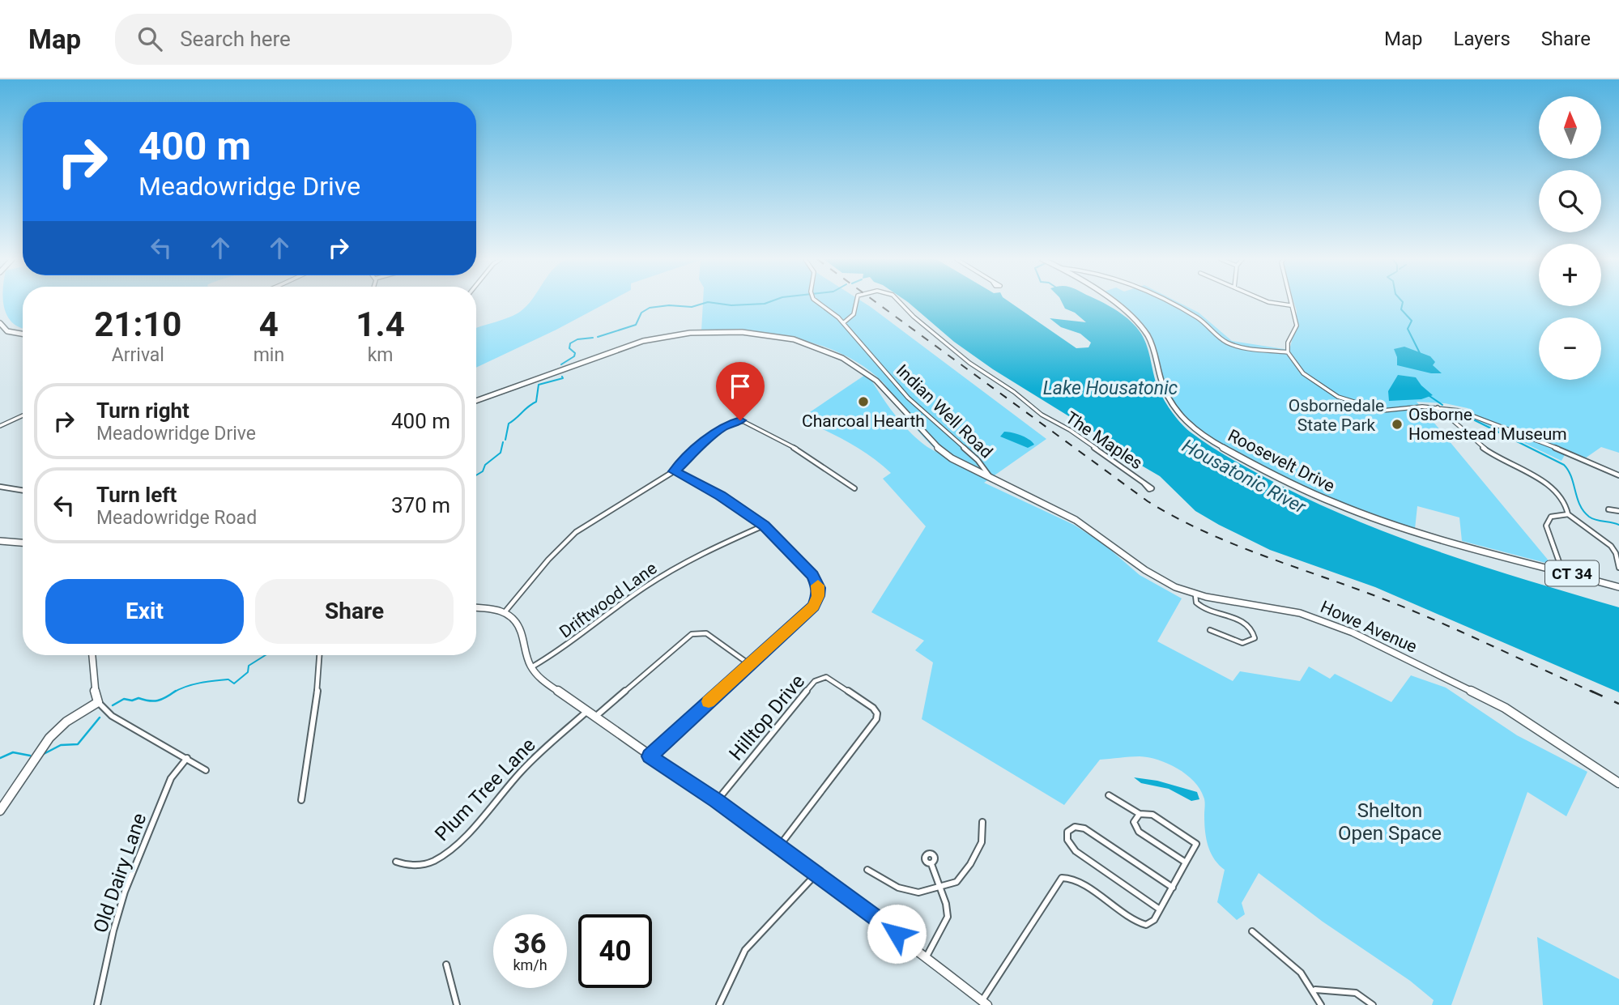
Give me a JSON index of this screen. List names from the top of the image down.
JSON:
{
  "streets": {
    "main road": ["Roosevelt Drive", "CT 34", "Howe Avenue"],
    "street": [
      "Indian Well Road",
      "The Maples",
      "Driftwood Lane",
      "Hilltop Drive",
      "Plum Tree Lane",
      "Old Dairy Lane"
    ]
  },
  "crossings": [
    ["Indian Well Road", "The Maples"],
    ["Indian Well Road", "Howe Avenue"]
  ],
  "water": ["Lake Housatonic", "Housatonic River"],
  "parks": ["Osbornedale State Park", "Shelton Open Space"],
  "places": ["Charcoal Hearth", "Osborne Homestead Museum"],
  "north": "top",
  "page": {
    "header": "Map",
    "search": "Search here",
    "nav": ["Map", "Layers", "Share"],
    "map_buttons": ["+", "−"],
    "turn": ["400 m", "Meadowridge Drive"],
    "eta": [
      "21:10",
      "Arrival",
      "4",
      "min",
      "1.4",
      "km"
    ],
    "list": [
      {
        "name": "Turn right",
        "note": "Meadowridge Drive",
        "value": "400 m"
      },
      {
        "name": "Turn left",
        "note": "Meadowridge Road",
        "value": "370 m"
      }
    ],
    "buttons": ["Exit", "Share"],
    "speed": "36 km/h",
    "limit": "40"
  }
}
